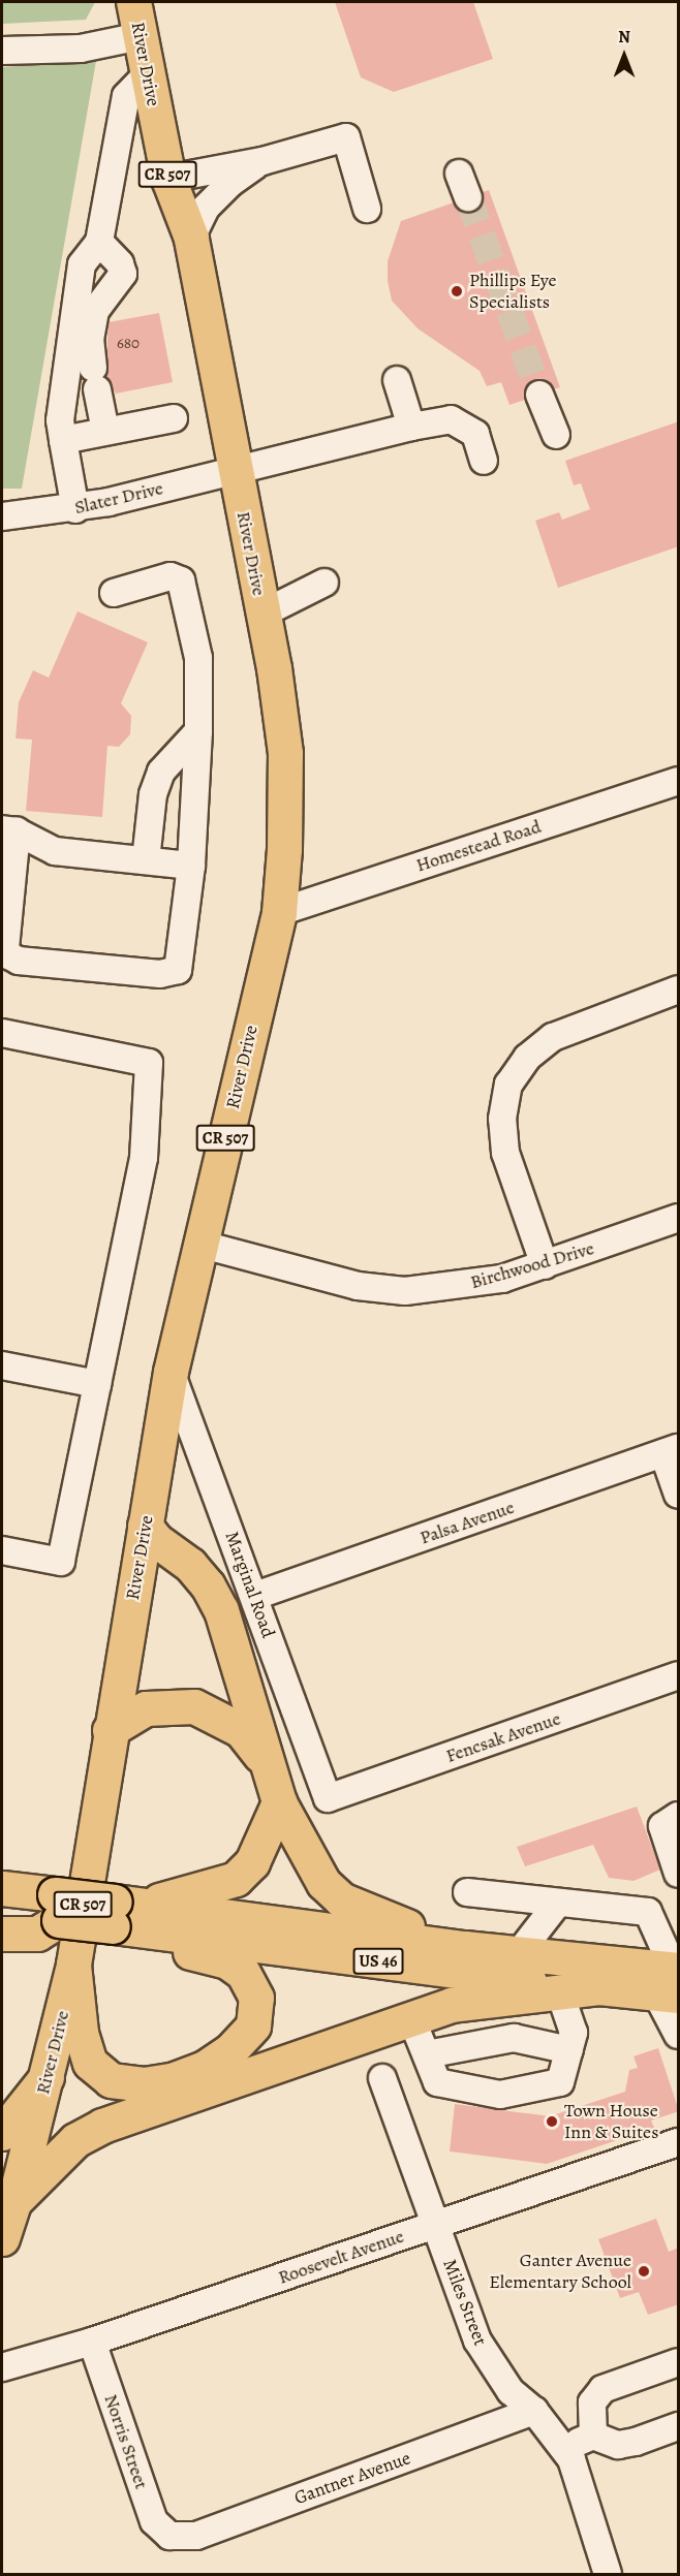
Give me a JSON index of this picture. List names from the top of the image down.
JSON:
{
  "streets": {
    "main road": ["River Drive", "CR 507", "US 46"],
    "street": [
      "Slater Drive",
      "Homestead Road",
      "Birchwood Drive",
      "Palsa Avenue",
      "Marginal Road",
      "Fencsak Avenue",
      "Roosevelt Avenue",
      "Miles Street",
      "Norris Street",
      "Gantner Avenue"
    ]
  },
  "crossings": [
    ["River Drive", "Slater Drive"],
    ["River Drive", "Homestead Road"],
    ["River Drive", "Birchwood Drive"],
    ["River Drive", "Marginal Road"],
    ["Palsa Avenue", "Marginal Road"],
    ["Marginal Road", "Fencsak Avenue"],
    ["Roosevelt Avenue", "Miles Street"],
    ["Roosevelt Avenue", "Norris Street"],
    ["Miles Street", "Gantner Avenue"],
    ["Norris Street", "Gantner Avenue"]
  ],
  "places": ["Phillips Eye Specialists", "Town House Inn & Suites", "Ganter Avenue Elementary School"],
  "house_numbers": ["680"],
  "north": "top"
}
